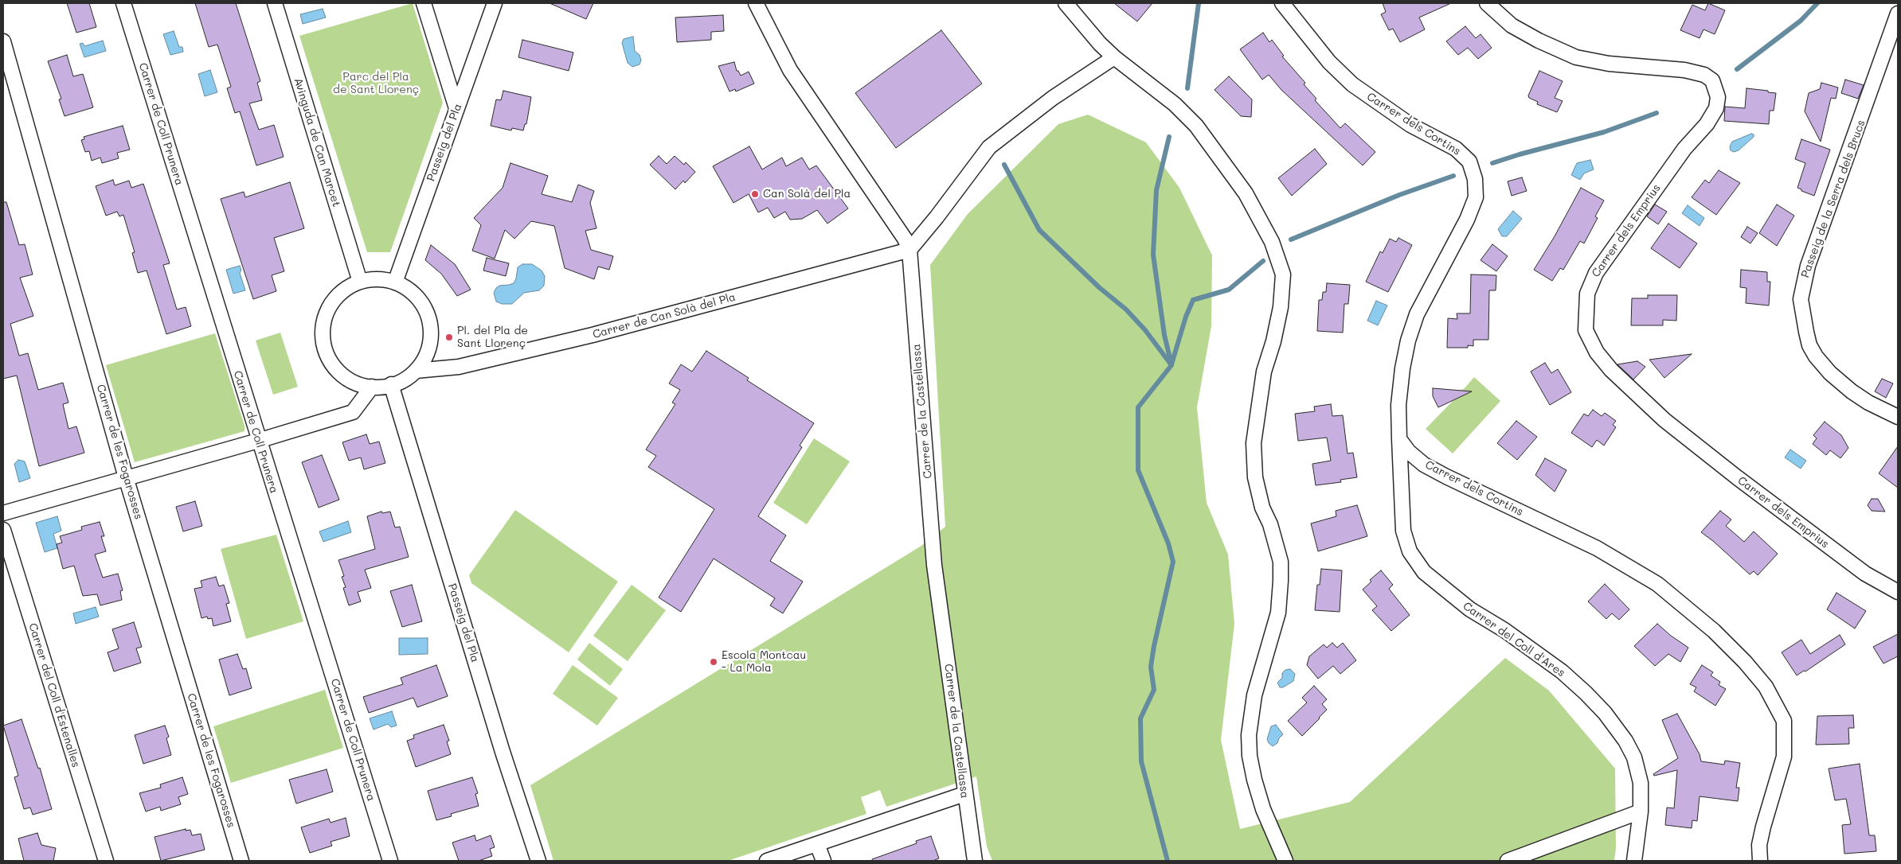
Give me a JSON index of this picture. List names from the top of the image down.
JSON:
{
  "streets": {
    "street": [
      "Carrer de Coll Prunera",
      "Carrer dels Cortins",
      "Avinguda de Can Marcet",
      "Passeig del Pla",
      "Passeig de la Serra dels Brucs",
      "Carrer dels Emprius",
      "Carrer de Can Solà del Pla",
      "Carrer de la Castellassa",
      "Carrer de les Fogarosses",
      "Carrer del Coll d'Ares",
      "Carrer del Coll d'Estenalles"
    ]
  },
  "crossings": [
    ["Carrer dels Cortins", "Carrer del Coll d'Ares"],
    ["Avinguda de Can Marcet", "Passeig del Pla"],
    ["Avinguda de Can Marcet", "Carrer de Can Solà del Pla"],
    ["Passeig del Pla", "Carrer de Can Solà del Pla"],
    ["Carrer de Can Solà del Pla", "Carrer de la Castellassa"]
  ],
  "parks": ["Parc del Pla de Sant Llorenç"],
  "places": ["Can Solà del Pla", "Pl. del Pla de Sant Llorenç", "Escola Montcau - La Mola"]
}
